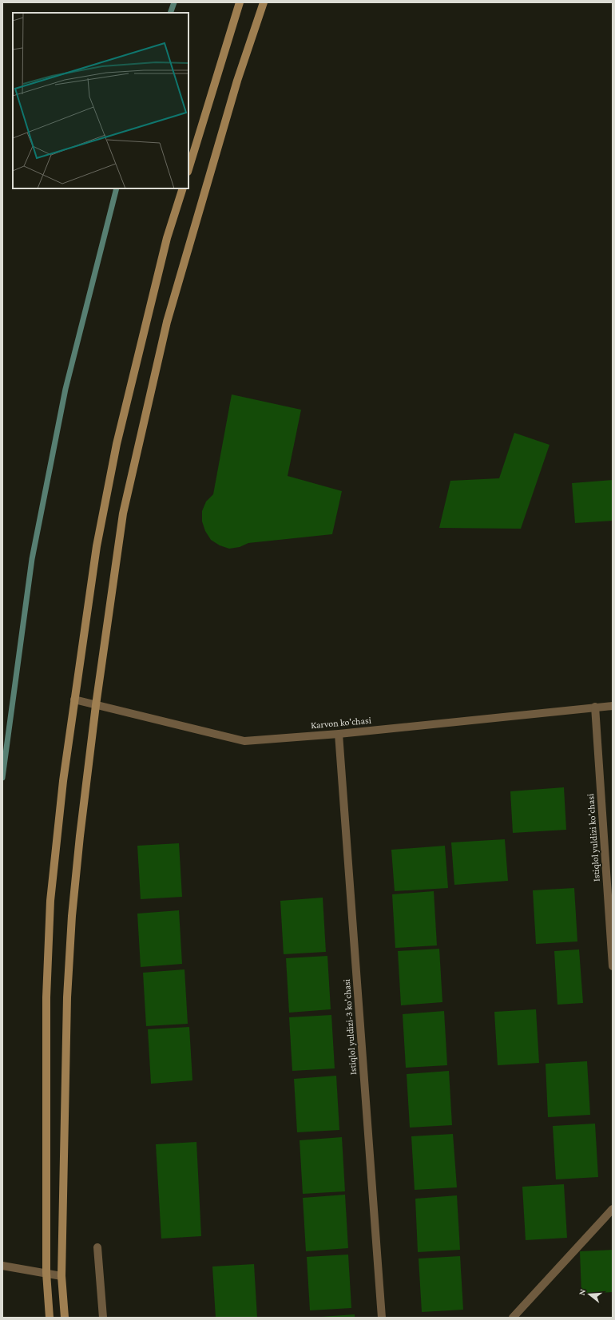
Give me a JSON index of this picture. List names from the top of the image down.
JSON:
{
  "streets": {
    "street": ["Karvon ko'chasi", "Istiqlol yuldizi ko'chasi", "Istiqlol yuldizi-3 ko'chasi"]
  },
  "crossings": [
    ["Karvon ko'chasi", "Istiqlol yuldizi ko'chasi"],
    ["Karvon ko'chasi", "Istiqlol yuldizi-3 ko'chasi"]
  ],
  "north": "left"
}
